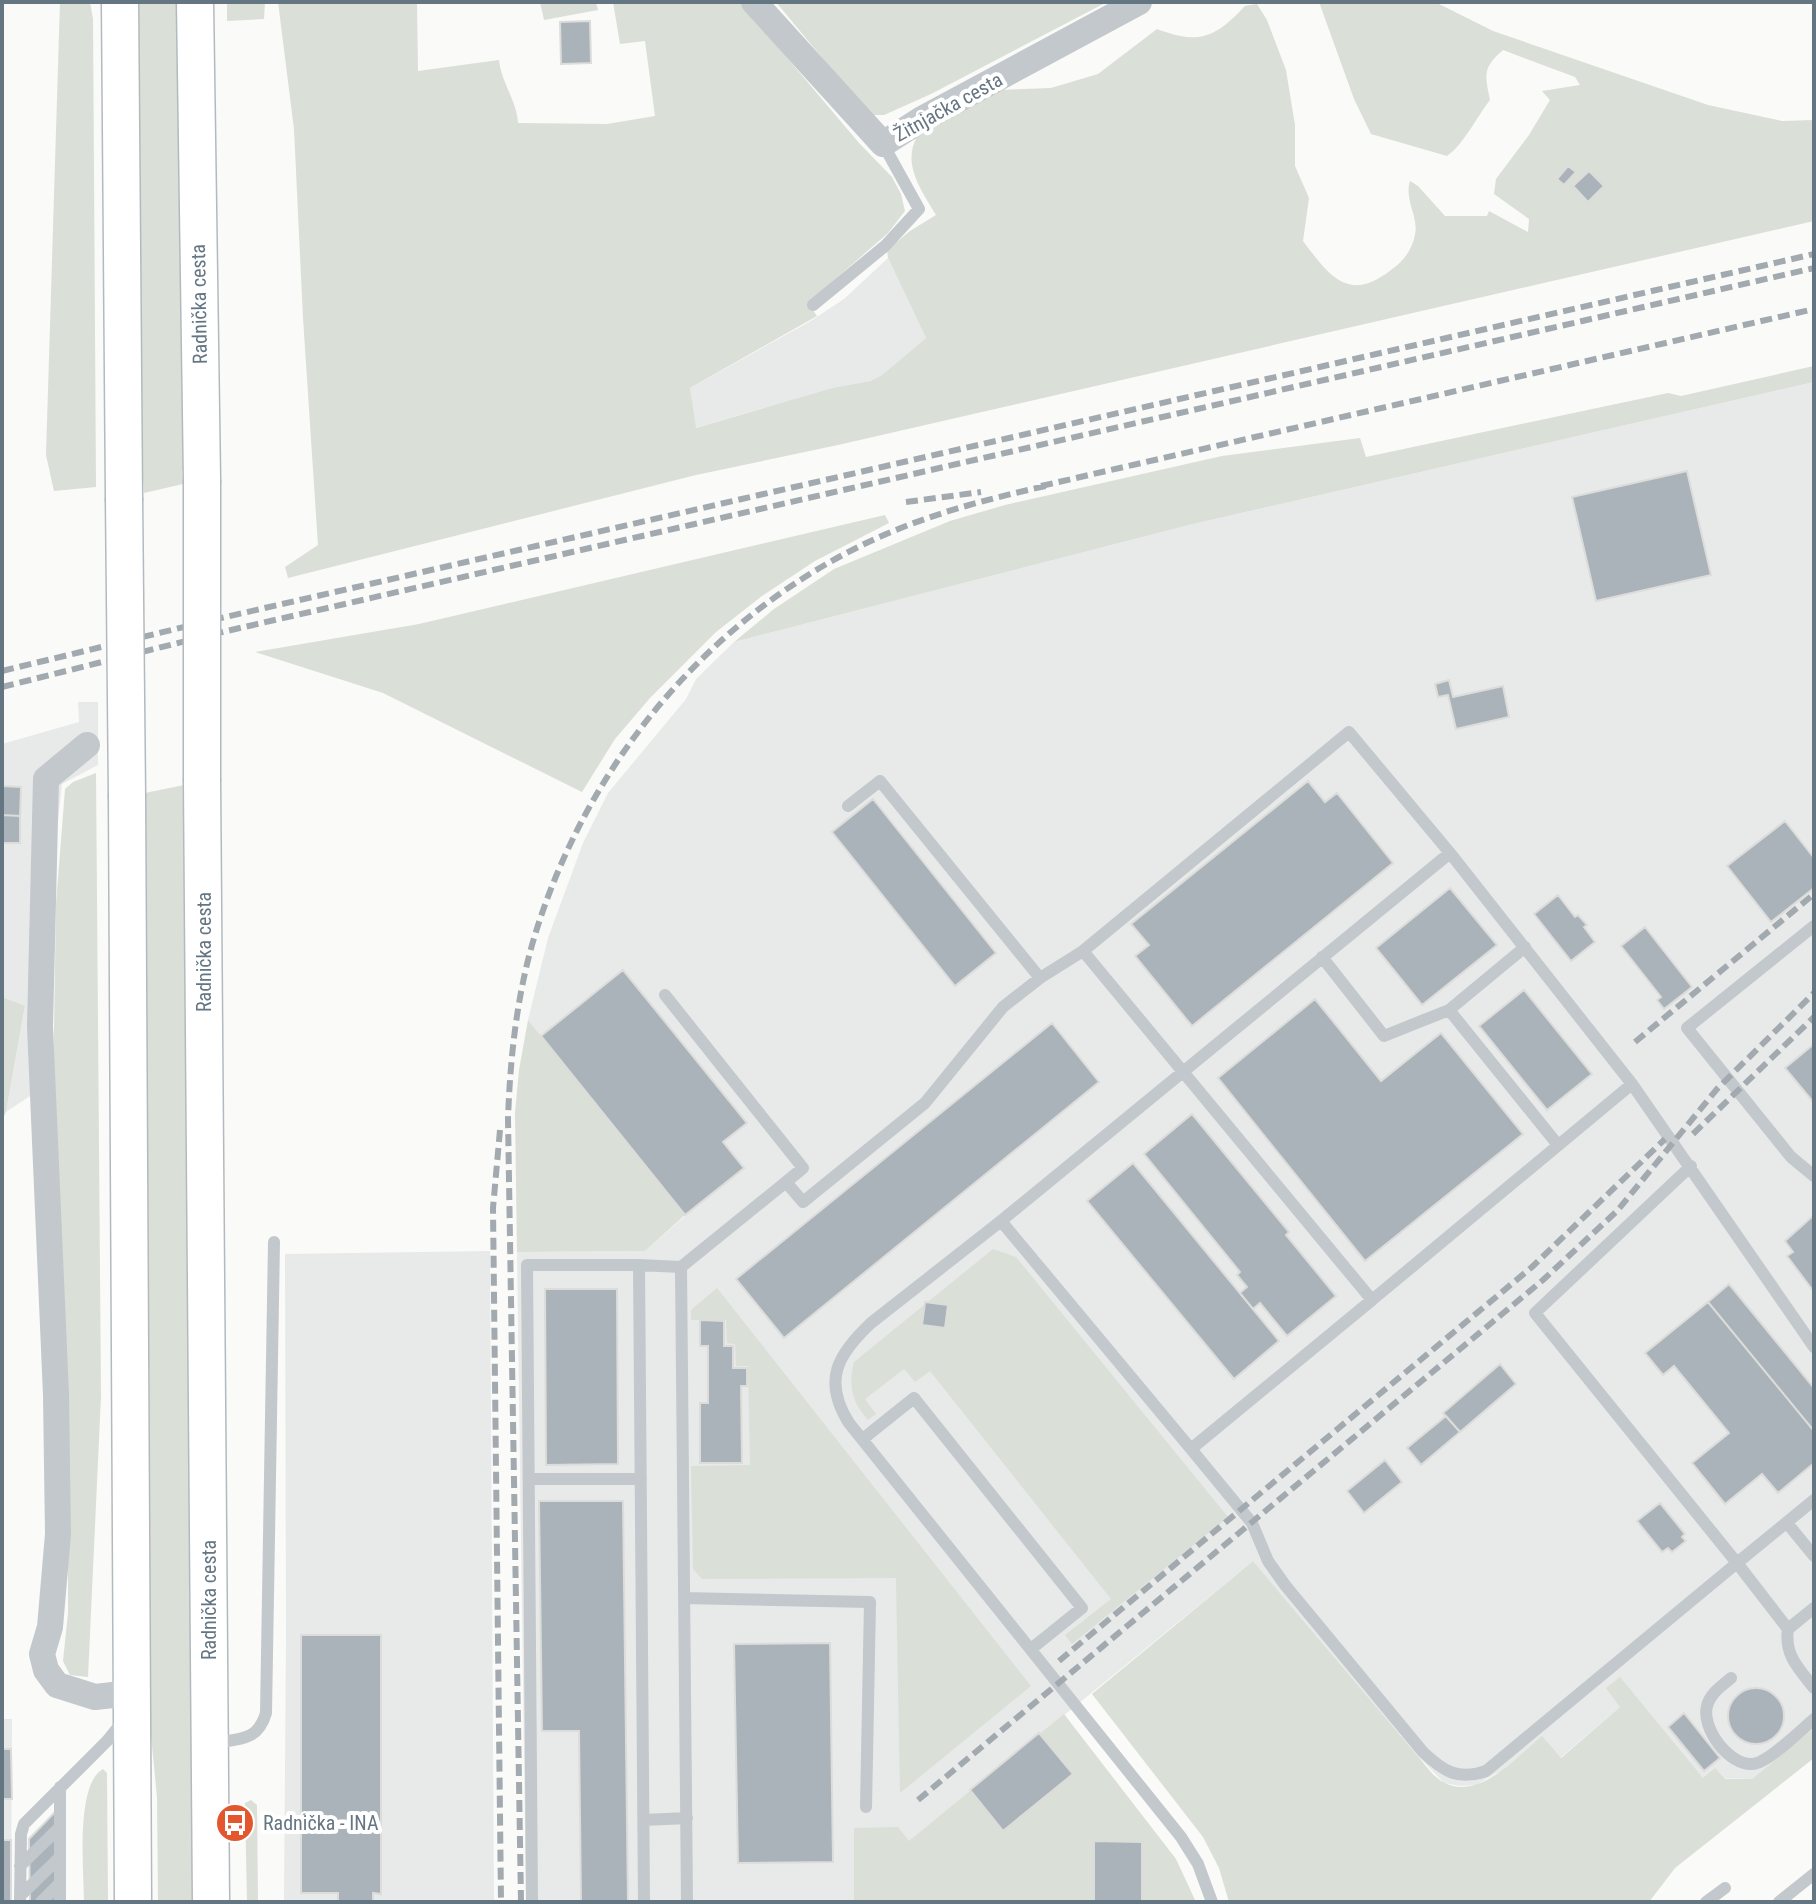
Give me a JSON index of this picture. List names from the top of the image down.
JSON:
{
  "streets": {
    "main road": ["Radnička cesta"],
    "street": ["Žitnjačka cesta"]
  },
  "places": {
    "bus stop": ["Radnička - INA"]
  }
}
